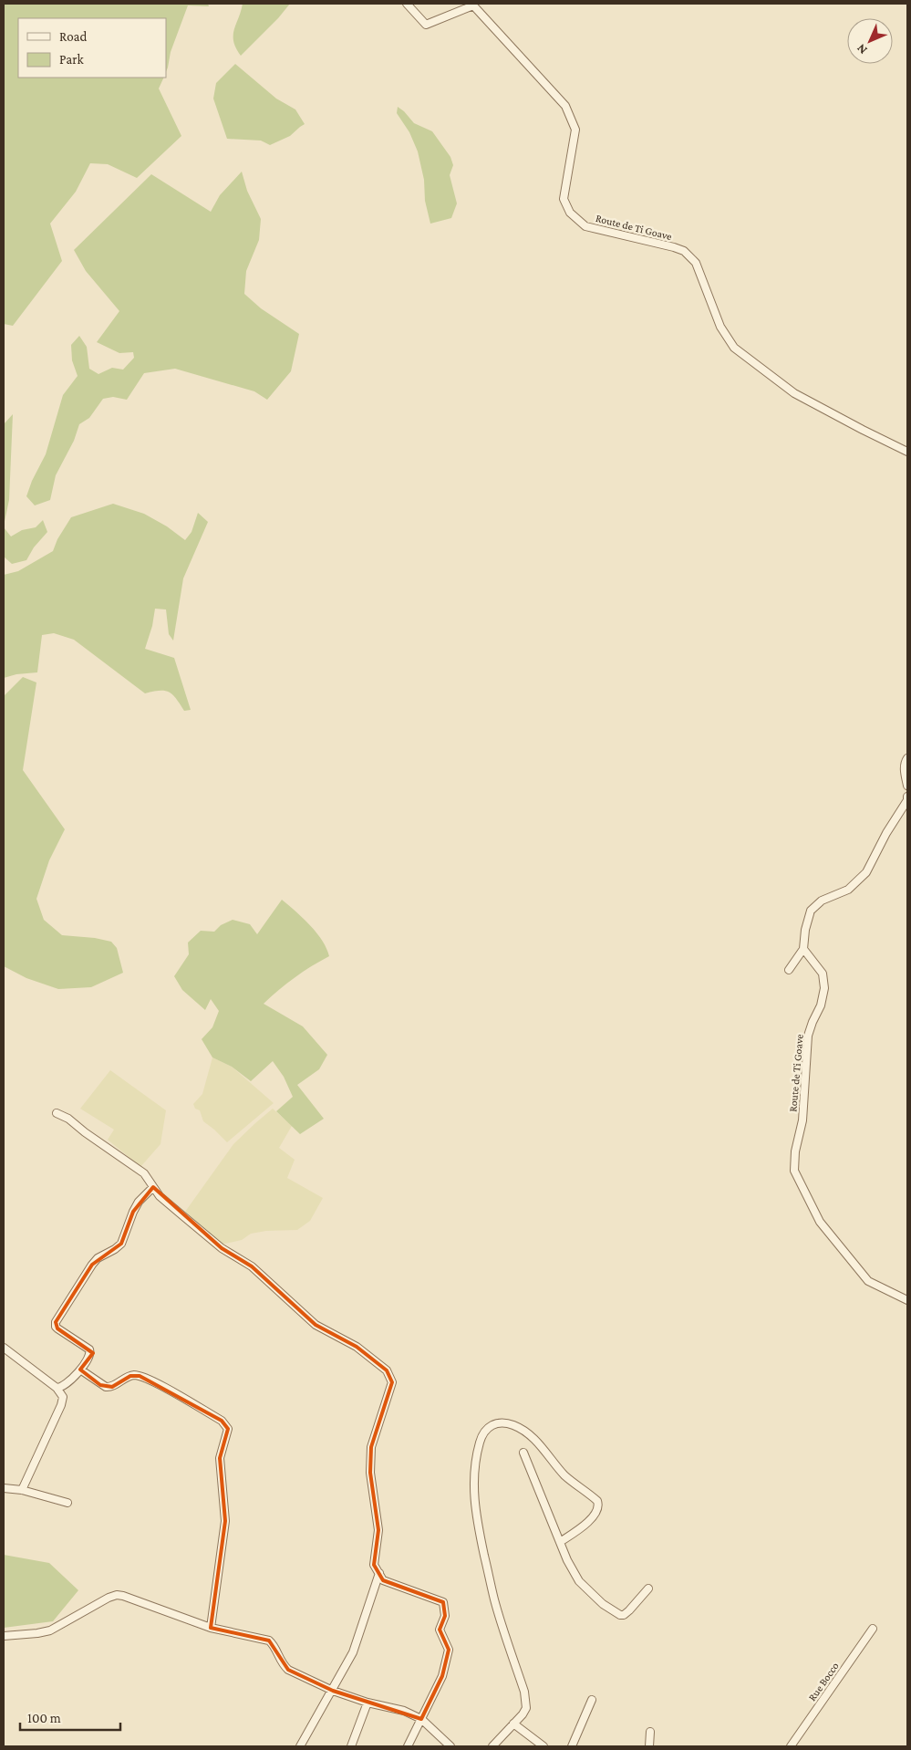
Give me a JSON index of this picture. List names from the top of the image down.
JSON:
{
  "streets": {
    "street": ["Route de Ti Goave", "Rue Bocco"]
  },
  "legend": ["Road", "Park"],
  "scale_bar": "100 m",
  "north": "bottom left"
}
